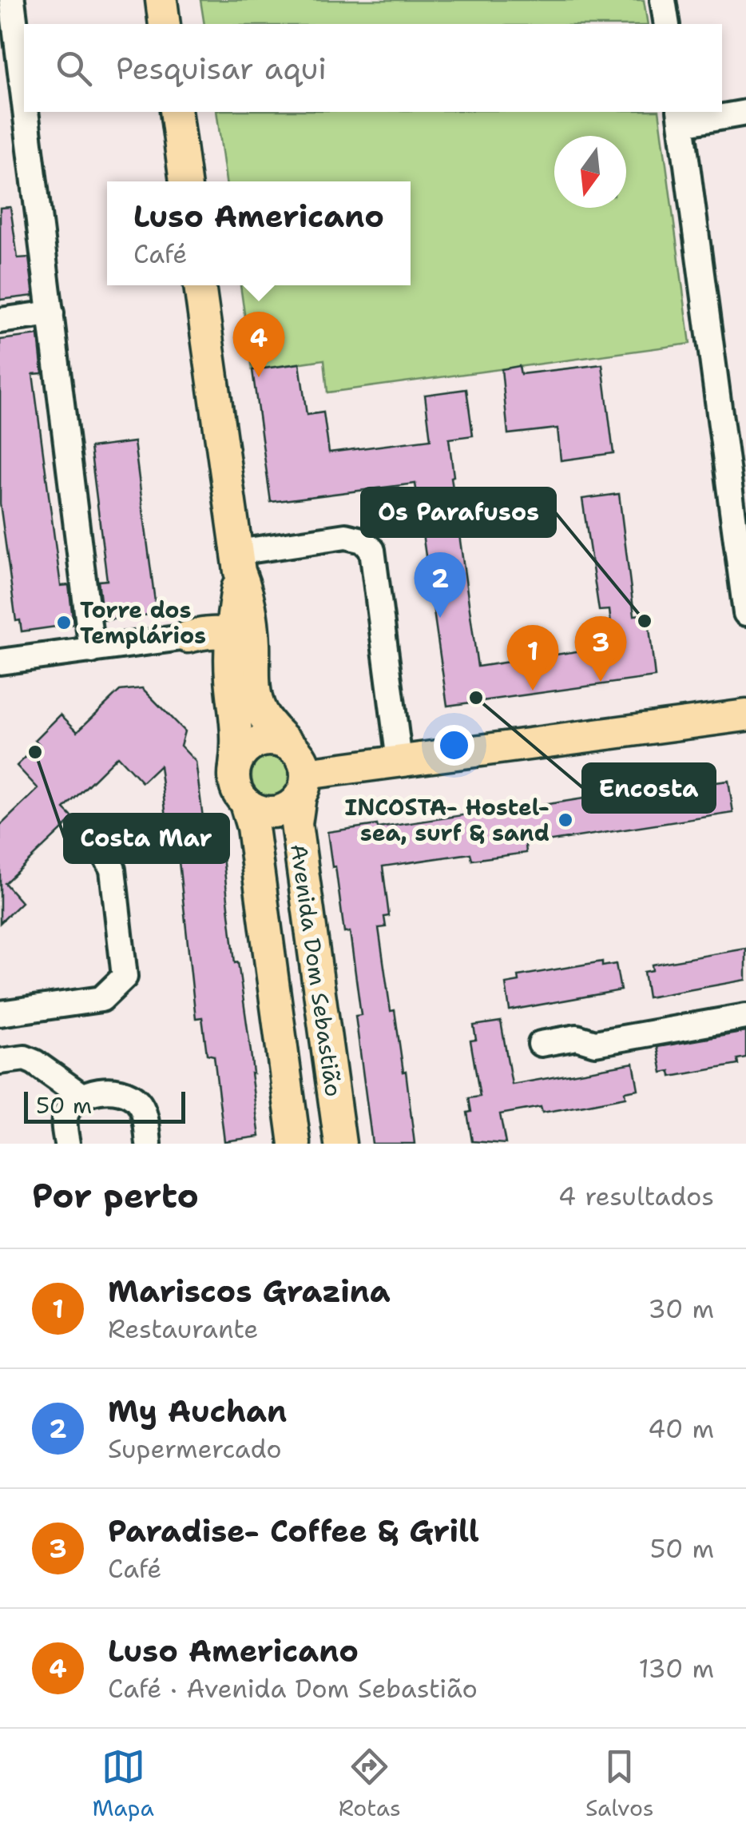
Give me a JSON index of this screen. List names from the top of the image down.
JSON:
{
  "streets": {
    "main road": ["Avenida Dom Sebastião"]
  },
  "places": [
    "Os Parafusos",
    "Torre dos Templários",
    "Encosta",
    "Costa Mar",
    "INCOSTA- Hostel- sea, surf & sand"
  ],
  "scale_bar": "50 m",
  "north": "bottom",
  "page": {
    "search": "Pesquisar aqui",
    "popup": ["Luso Americano", "Café"],
    "pins": [
      "4",
      "2",
      "3",
      "1"
    ],
    "scale": "50 m",
    "heading": ["Por perto", "4 resultados"],
    "list": [
      {
        "mark": "1",
        "name": "Mariscos Grazina",
        "note": "Restaurante",
        "value": "30 m"
      },
      {
        "mark": "2",
        "name": "My Auchan",
        "note": "Supermercado",
        "value": "40 m"
      },
      {
        "mark": "3",
        "name": "Paradise- Coffee & Grill",
        "note": "Café",
        "value": "50 m"
      },
      {
        "mark": "4",
        "name": "Luso Americano",
        "note": "Café · Avenida Dom Sebastião",
        "value": "130 m"
      }
    ],
    "nav": ["Mapa", "Rotas", "Salvos"]
  }
}
